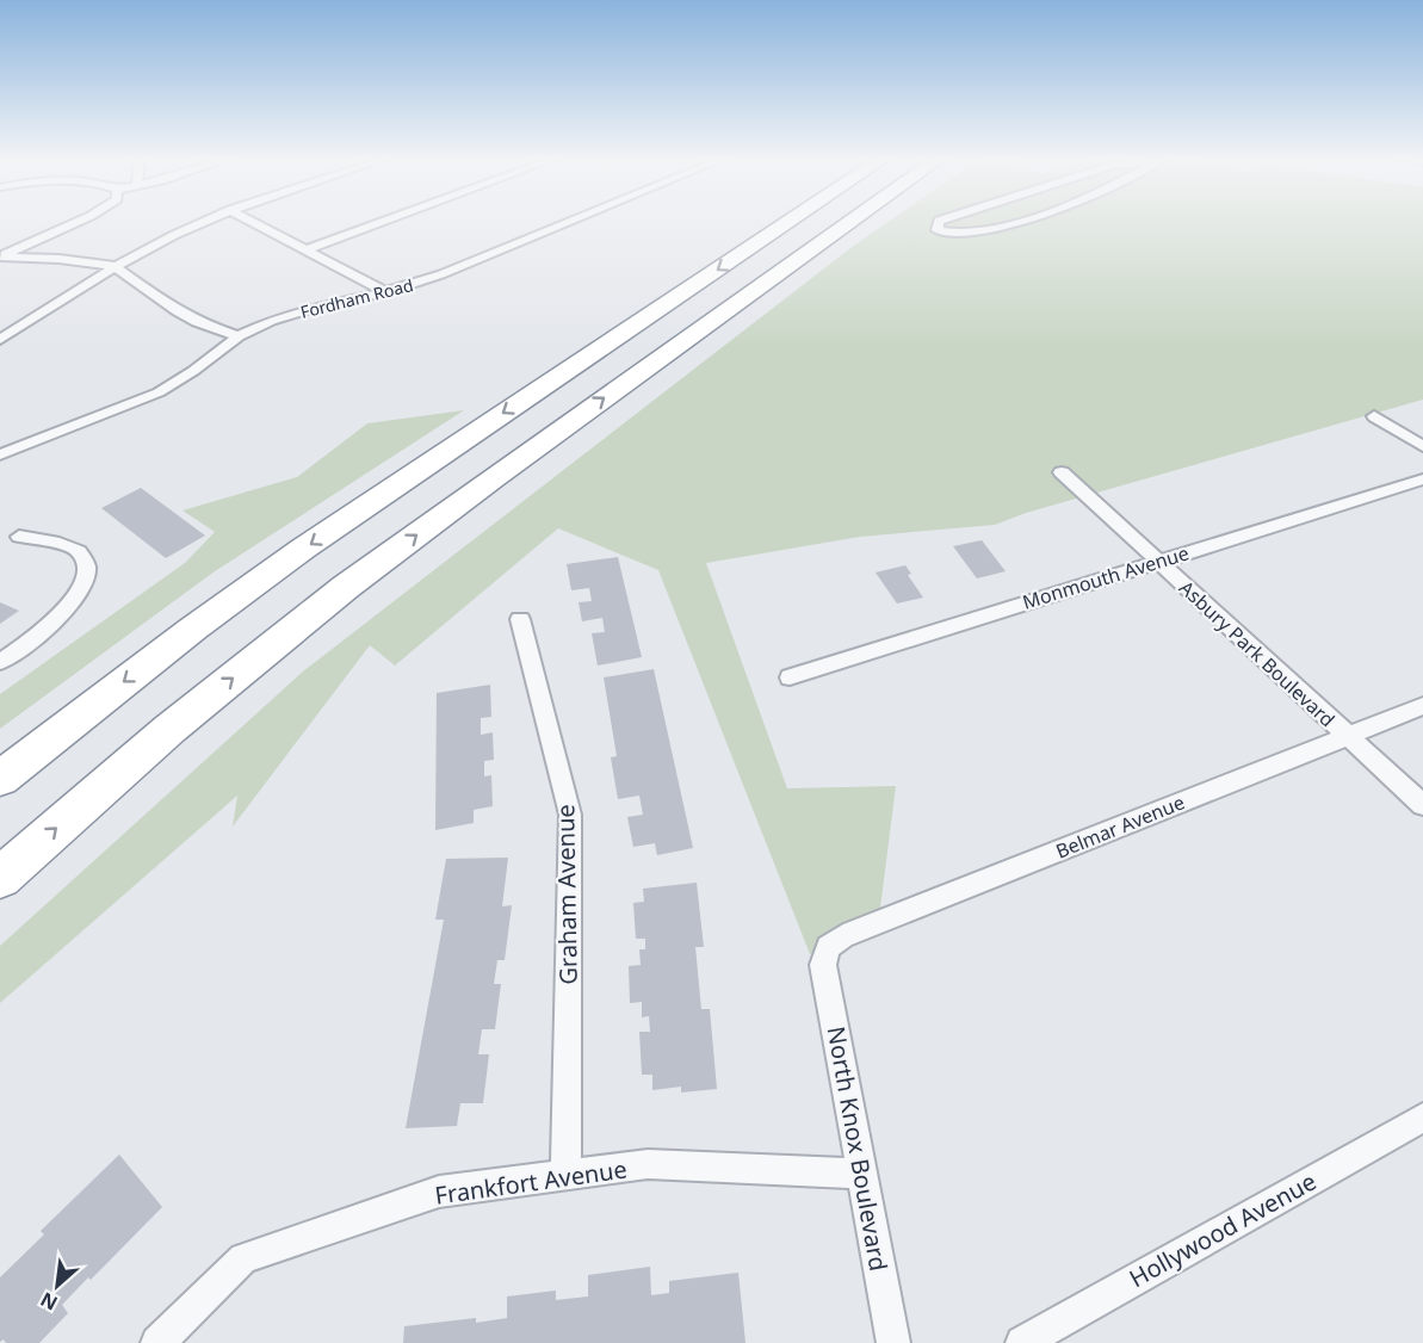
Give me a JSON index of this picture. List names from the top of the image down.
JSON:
{
  "streets": {
    "street": [
      "Fordham Road",
      "Monmouth Avenue",
      "Asbury Park Boulevard",
      "Belmar Avenue",
      "Graham Avenue",
      "North Knox Boulevard",
      "Frankfort Avenue",
      "Hollywood Avenue"
    ]
  },
  "crossings": [
    ["Monmouth Avenue", "Asbury Park Boulevard"],
    ["Asbury Park Boulevard", "Belmar Avenue"],
    ["Belmar Avenue", "North Knox Boulevard"],
    ["Graham Avenue", "Frankfort Avenue"],
    ["North Knox Boulevard", "Frankfort Avenue"]
  ],
  "north": "bottom left"
}
